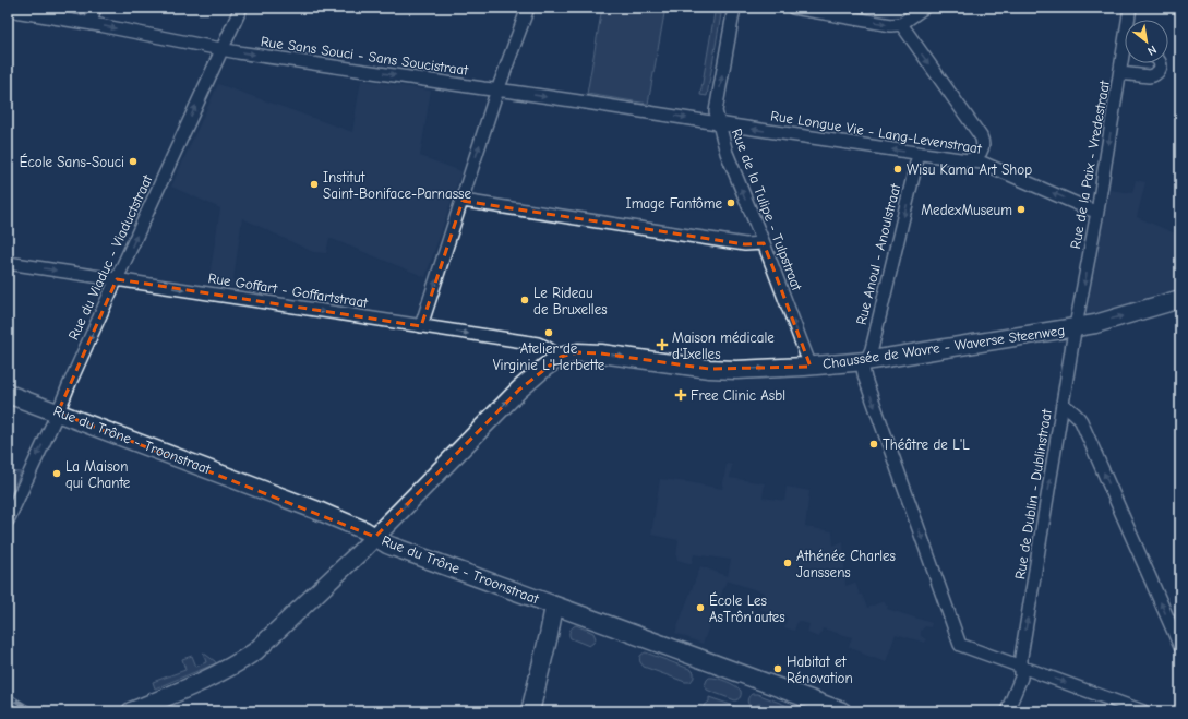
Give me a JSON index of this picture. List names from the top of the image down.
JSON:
{
  "streets": {
    "street": [
      "Rue Sans Souci - Sans Soucistraat",
      "Rue Longue Vie - Lang-Levenstraat",
      "Rue de la Paix - Vredestraat",
      "Rue de la Tulipe - Tulpstraat",
      "Rue Anoul - Anoulstraat",
      "Rue du Viaduc - Viaductstraat",
      "Rue Goffart - Goffartstraat",
      "Chaussée de Wavre - Waverse Steenweg",
      "Rue du Trône - Troonstraat",
      "Rue de Dublin - Dublinstraat"
    ]
  },
  "crossings": [
    ["Rue Sans Souci - Sans Soucistraat", "Rue Longue Vie - Lang-Levenstraat"],
    ["Rue Sans Souci - Sans Soucistraat", "Rue de la Tulipe - Tulpstraat"],
    ["Rue Sans Souci - Sans Soucistraat", "Rue du Viaduc - Viaductstraat"],
    ["Rue Longue Vie - Lang-Levenstraat", "Rue de la Paix - Vredestraat"],
    ["Rue Longue Vie - Lang-Levenstraat", "Rue de la Tulipe - Tulpstraat"],
    ["Rue Longue Vie - Lang-Levenstraat", "Rue Anoul - Anoulstraat"],
    ["Rue de la Paix - Vredestraat", "Chaussée de Wavre - Waverse Steenweg"],
    ["Rue de la Paix - Vredestraat", "Rue de Dublin - Dublinstraat"],
    ["Rue de la Tulipe - Tulpstraat", "Chaussée de Wavre - Waverse Steenweg"],
    ["Rue Anoul - Anoulstraat", "Chaussée de Wavre - Waverse Steenweg"],
    ["Rue du Viaduc - Viaductstraat", "Rue Goffart - Goffartstraat"],
    ["Rue du Viaduc - Viaductstraat", "Rue du Trône - Troonstraat"],
    ["Rue Goffart - Goffartstraat", "Chaussée de Wavre - Waverse Steenweg"],
    ["Chaussée de Wavre - Waverse Steenweg", "Rue du Trône - Troonstraat"],
    ["Chaussée de Wavre - Waverse Steenweg", "Rue de Dublin - Dublinstraat"]
  ],
  "one_way": [
    "Rue Sans Souci - Sans Soucistraat",
    "Rue Longue Vie - Lang-Levenstraat",
    "Rue de la Paix - Vredestraat",
    "Rue de la Tulipe - Tulpstraat",
    "Rue Anoul - Anoulstraat",
    "Rue Goffart - Goffartstraat",
    "Chaussée de Wavre - Waverse Steenweg",
    "Rue de Dublin - Dublinstraat"
  ],
  "places": {
    "other": [
      "École Sans-Souci",
      "Wisu Kama Art Shop",
      "Institut Saint-Boniface-Parnasse",
      "Image Fantôme",
      "MedexMuseum",
      "Le Rideau de Bruxelles",
      "Atelier de Virginie L'Herbette",
      "Théâtre de L'L",
      "La Maison qui Chante",
      "Athénée Charles Janssens",
      "École Les AsTrôn'autes",
      "Habitat et Rénovation"
    ],
    "health": ["Maison médicale d'Ixelles", "Free Clinic Asbl"]
  },
  "north": "bottom right"
}
